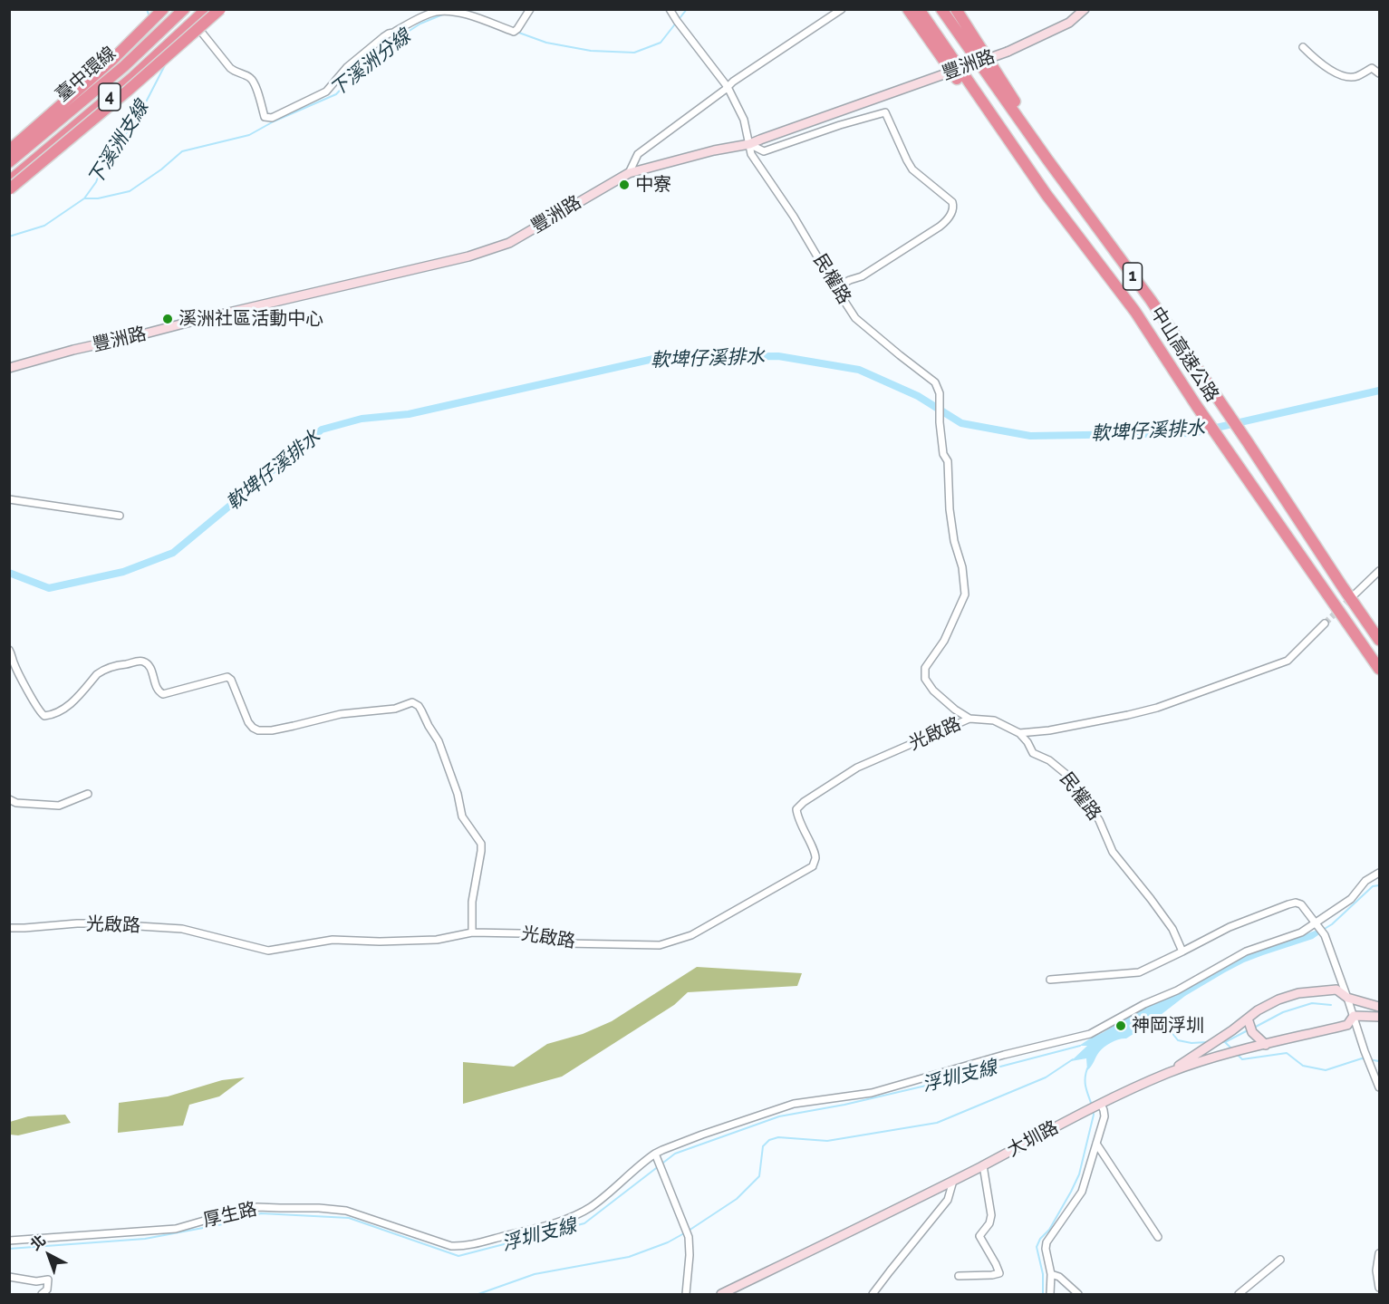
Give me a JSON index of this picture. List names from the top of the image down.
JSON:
{
  "streets": {
    "highway": [
      "臺中環線",
      "4",
      "1",
      "中山高速公路"
    ],
    "street": [
      "豐洲路",
      "民權路",
      "光啟路",
      "大圳路",
      "厚生路"
    ]
  },
  "crossings": [
    ["豐洲路", "民權路"],
    ["民權路", "光啟路"]
  ],
  "water": [
    "下溪洲分線",
    "下溪洲支線",
    "軟埤仔溪排水",
    "浮圳支線"
  ],
  "places": ["中寮", "溪洲社區活動中心", "神岡浮圳"],
  "north": "top left"
}
